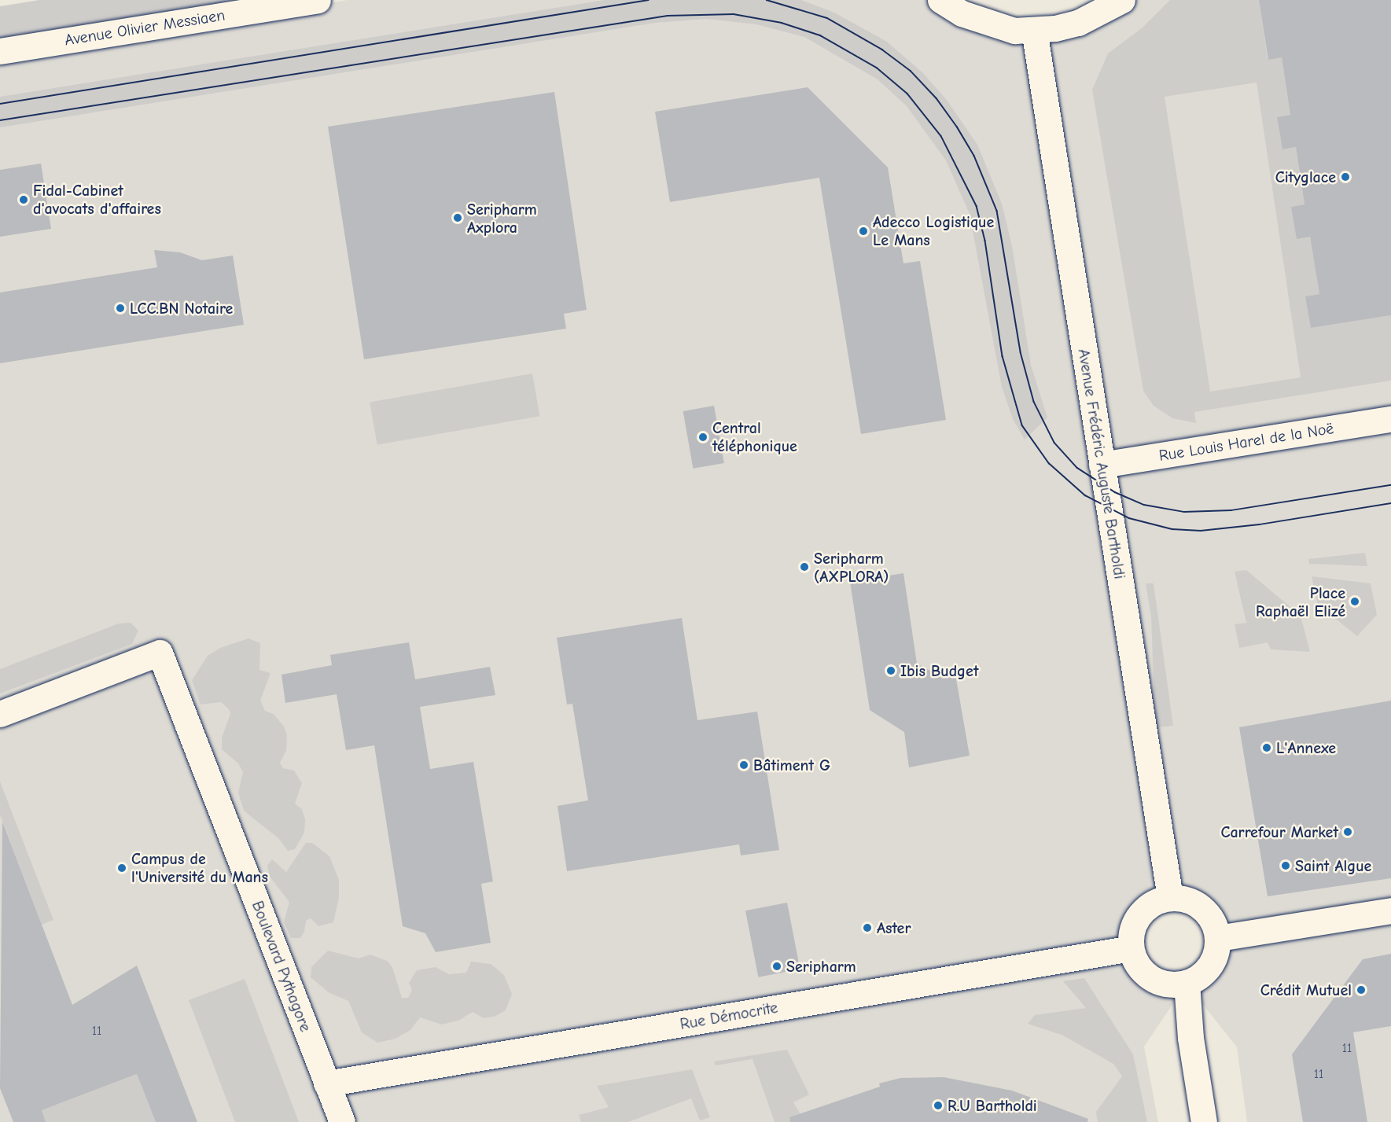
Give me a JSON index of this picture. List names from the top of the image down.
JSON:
{
  "streets": {
    "street": [
      "Avenue Olivier Messiaen",
      "Rue Louis Harel de la Noë",
      "Avenue Frédéric Auguste Bartholdi",
      "Boulevard Pythagore",
      "Rue Démocrite"
    ]
  },
  "crossings": [
    ["Rue Louis Harel de la Noë", "Avenue Frédéric Auguste Bartholdi"],
    ["Avenue Frédéric Auguste Bartholdi", "Rue Démocrite"],
    ["Boulevard Pythagore", "Rue Démocrite"]
  ],
  "places": [
    "Cityglace",
    "Fidal-Cabinet d'avocats d'affaires",
    "Seripharm Axplora",
    "Adecco Logistique Le Mans",
    "LCC.BN Notaire",
    "Central téléphonique",
    "Seripharm (AXPLORA)",
    "Place Raphaël Elizé",
    "Ibis Budget",
    "L'Annexe",
    "Bâtiment G",
    "Carrefour Market",
    "Saint Algue",
    "Campus de l'Université du Mans",
    "Aster",
    "Seripharm",
    "Crédit Mutuel",
    "R.U Bartholdi"
  ],
  "house_numbers": ["11", "11", "11"]
}
